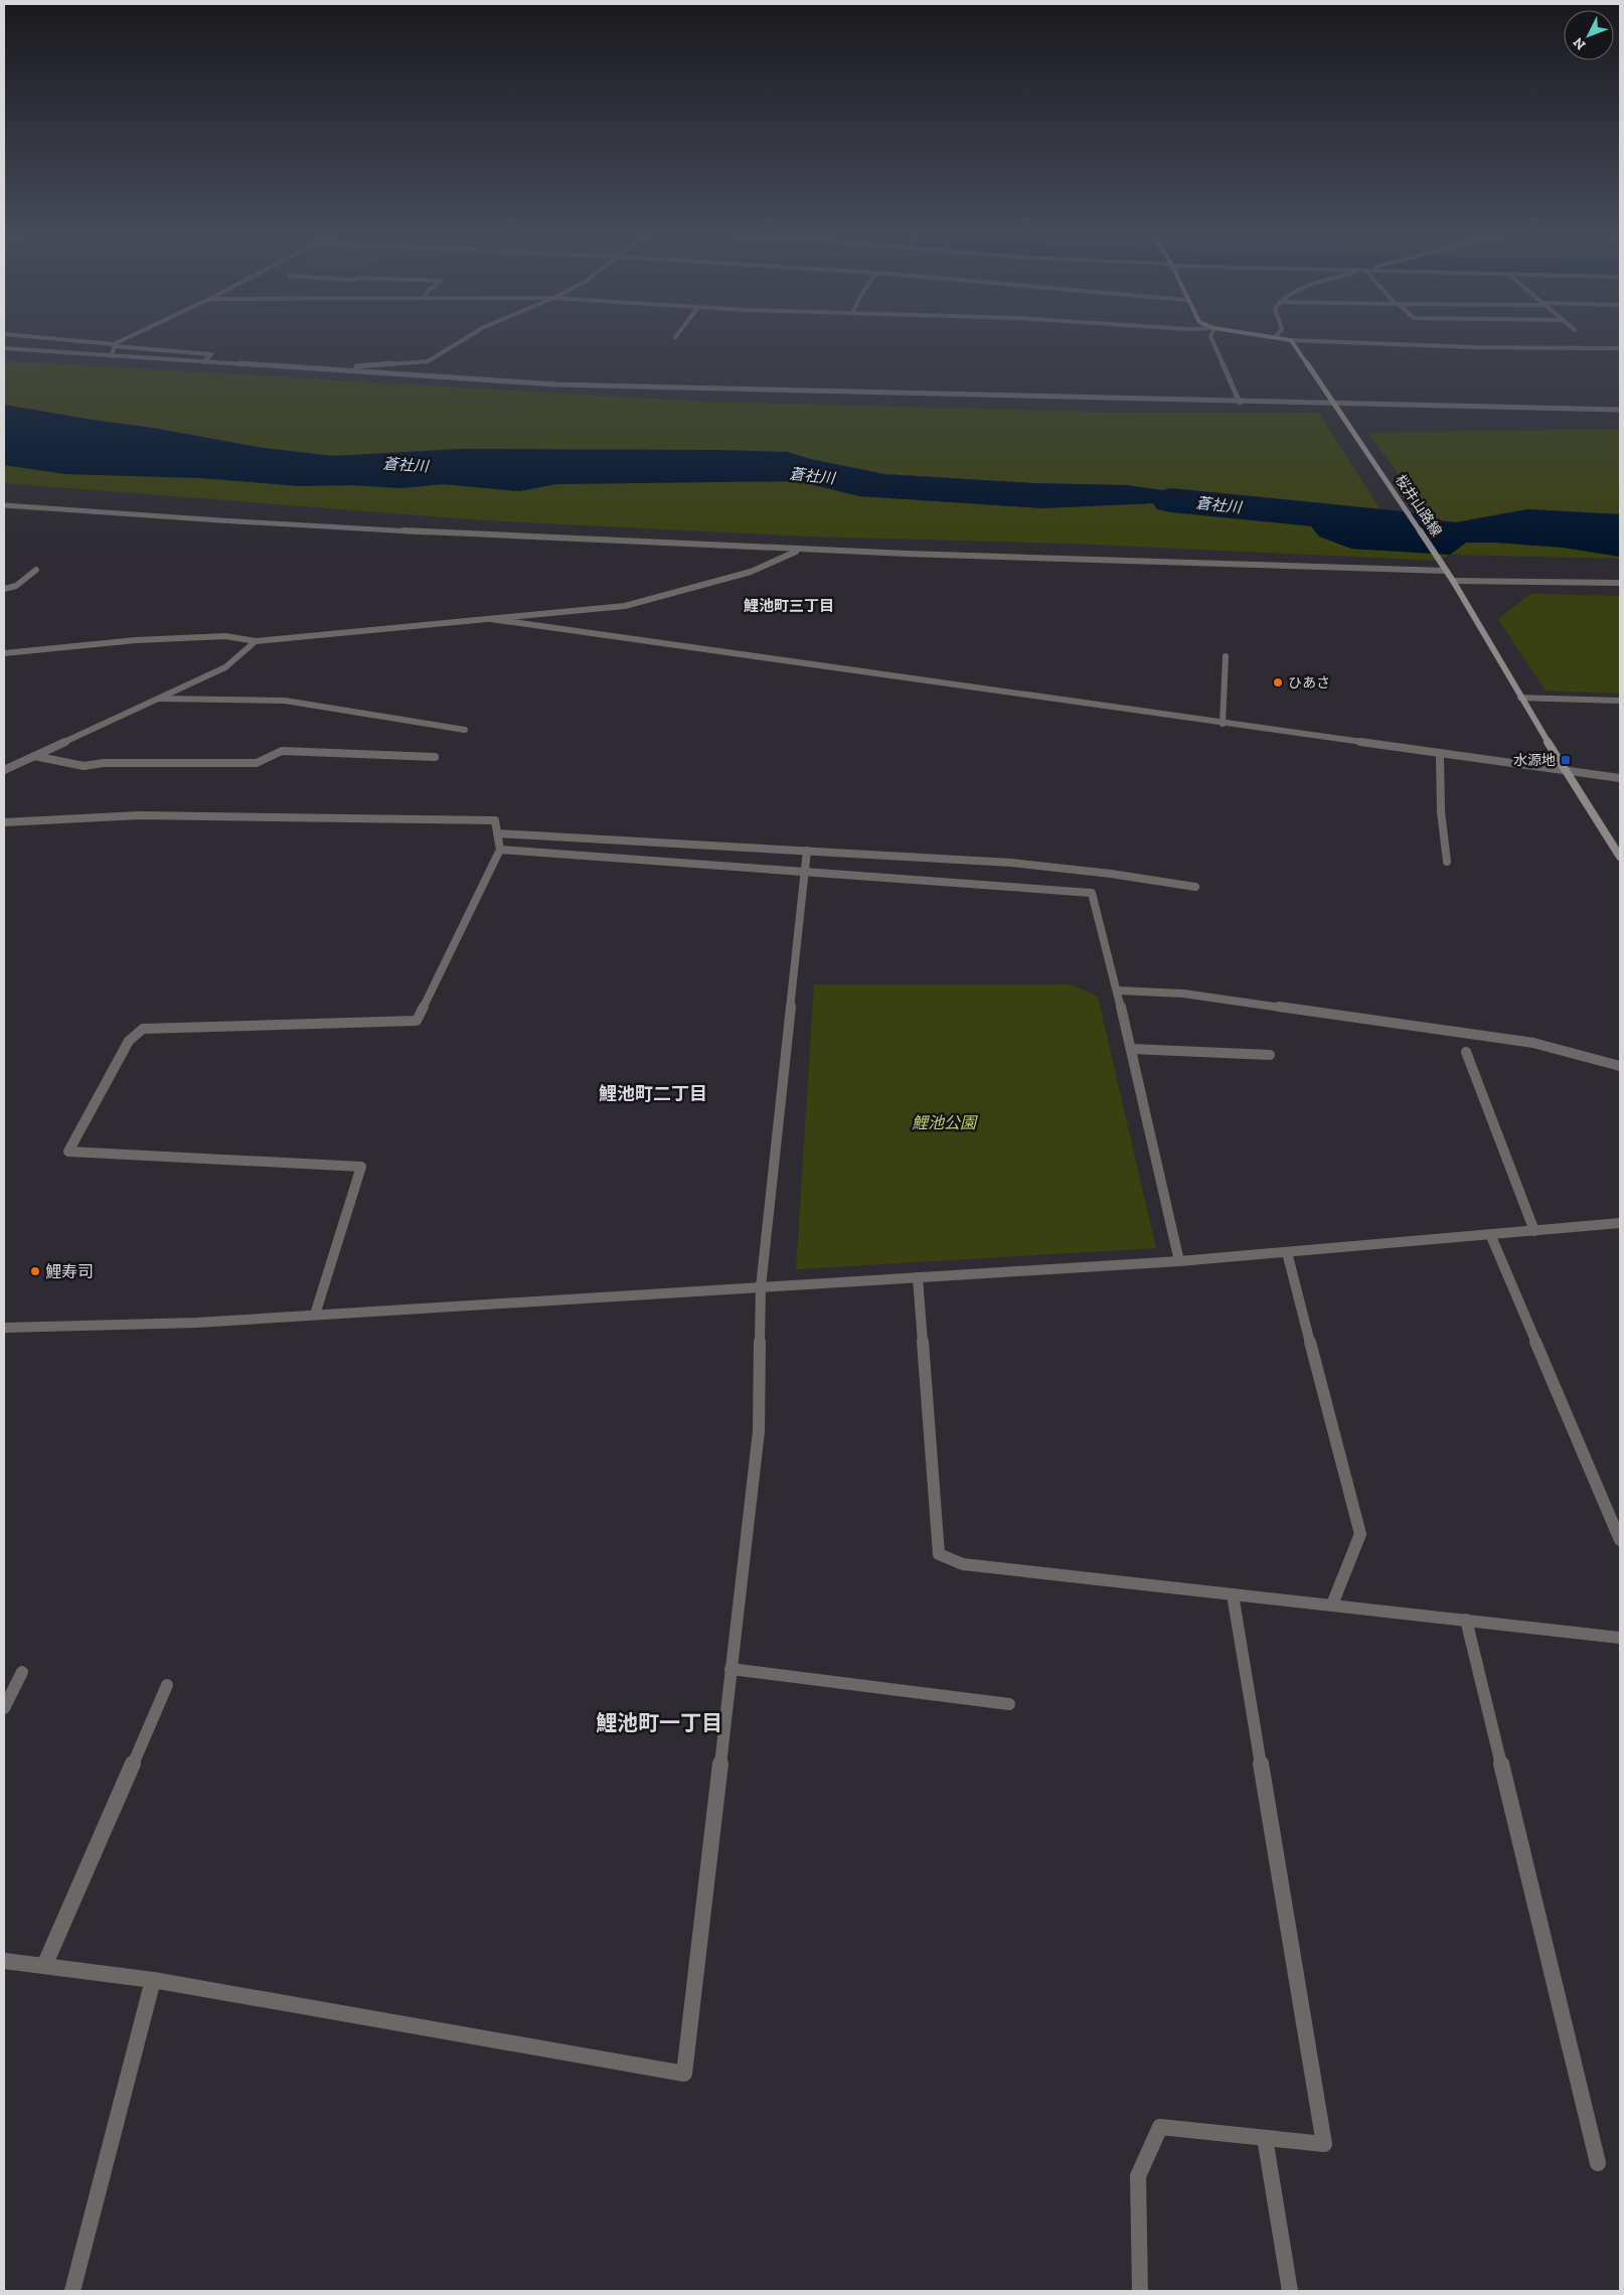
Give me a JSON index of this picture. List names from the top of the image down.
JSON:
{
  "streets": {
    "main road": ["桜井山路線"]
  },
  "districts": ["鯉池町三丁目", "鯉池町二丁目", "鯉池町一丁目"],
  "water": ["蒼社川"],
  "parks": ["鯉池公園"],
  "places": {
    "other": ["ひあさ", "鯉寿司"],
    "transit": ["水源地"]
  },
  "north": "bottom left"
}
